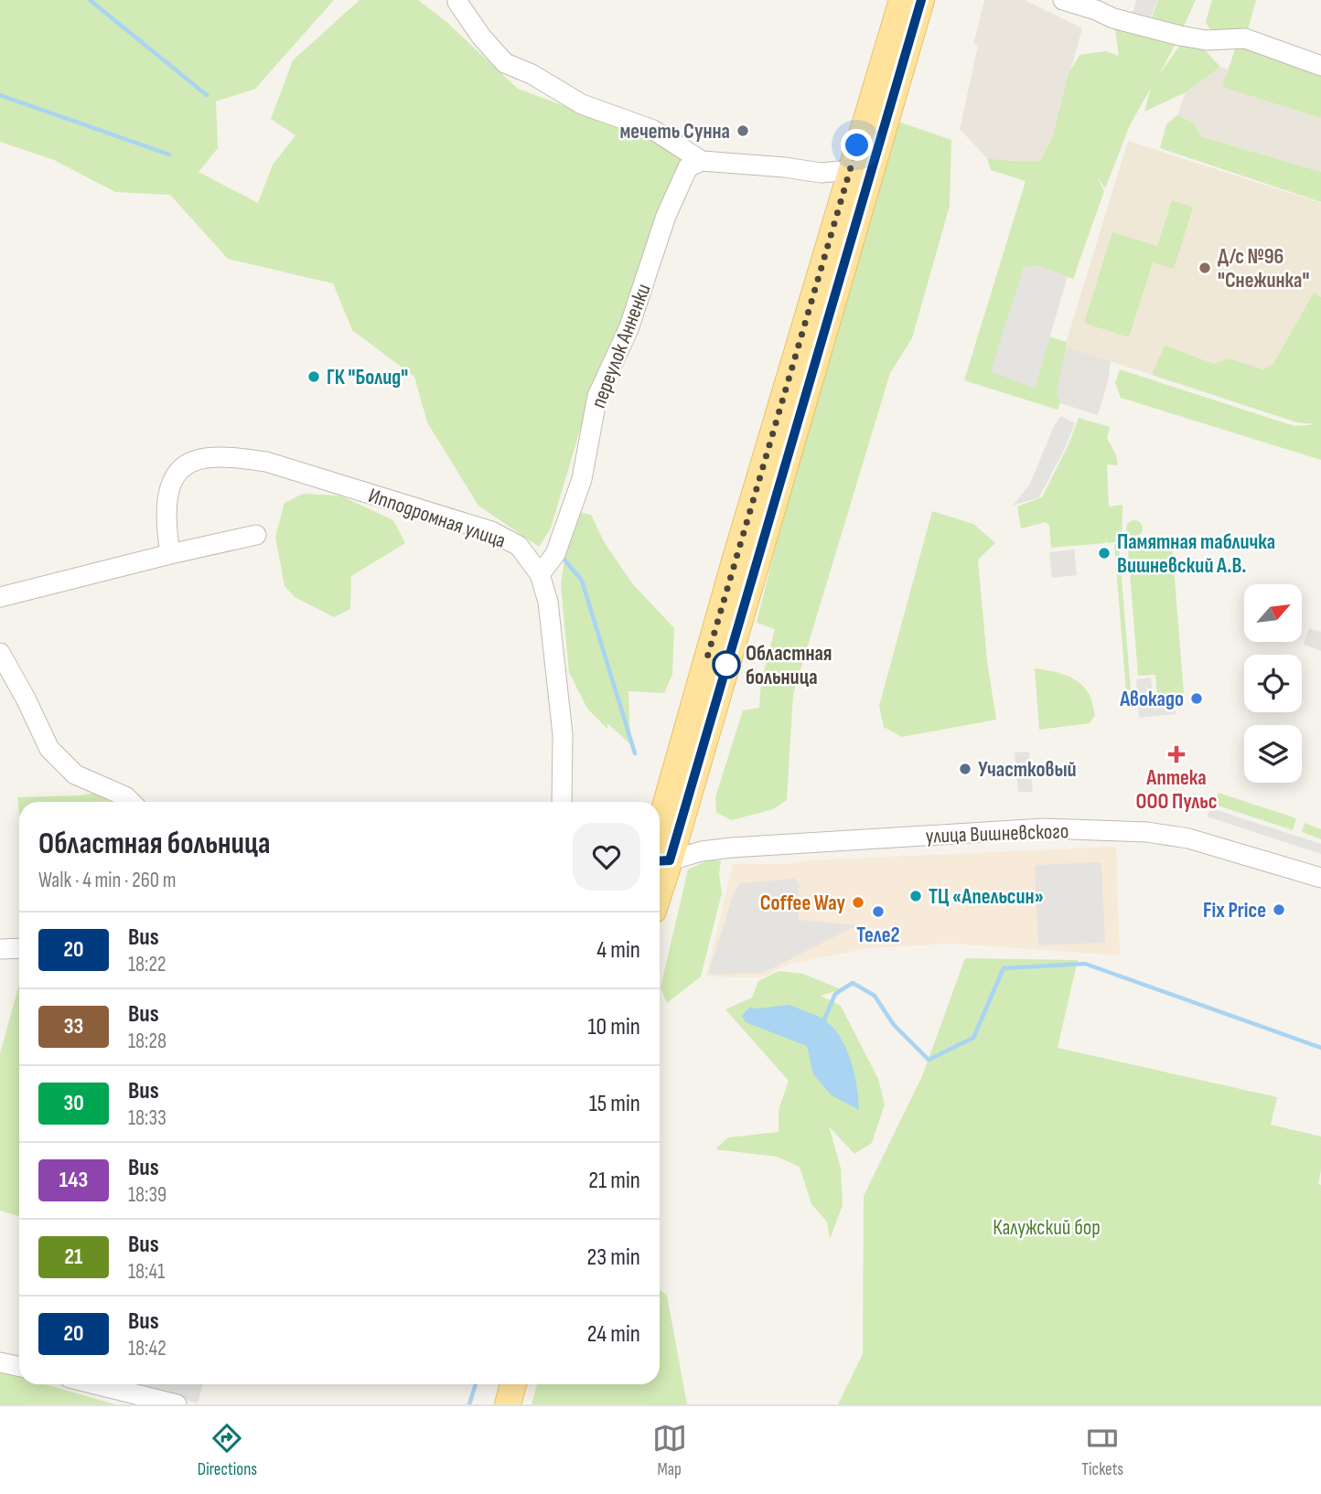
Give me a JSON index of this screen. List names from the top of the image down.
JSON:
{
  "streets": {
    "street": ["переулок Анненки", "Ипподромная улица", "улица Вишневского"]
  },
  "crossings": [
    ["переулок Анненки", "Ипподромная улица"]
  ],
  "parks": ["Калужский бор"],
  "places": {
    "other": [
      "мечеть Сунна",
      "Д/с №96 \"Снежинка\"",
      "ГК \"Болид\"",
      "Памятная табличка Вишневский А.В.",
      "Областная больница",
      "Авокадо",
      "Участковый",
      "ТЦ «Апельсин»",
      "Coffee Way",
      "Fix Price",
      "Теле2"
    ],
    "health": ["Аптека ООО Пульс"]
  },
  "lines": ["bus line 20"],
  "north": "top right",
  "page": {
    "heading": ["Областная больница", "Walk · 4 min · 260 m"],
    "list": [
      {
        "mark": "20",
        "name": "Bus",
        "note": "18:22",
        "value": "4 min"
      },
      {
        "mark": "33",
        "name": "Bus",
        "note": "18:28",
        "value": "10 min"
      },
      {
        "mark": "30",
        "name": "Bus",
        "note": "18:33",
        "value": "15 min"
      },
      {
        "mark": "143",
        "name": "Bus",
        "note": "18:39",
        "value": "21 min"
      },
      {
        "mark": "21",
        "name": "Bus",
        "note": "18:41",
        "value": "23 min"
      },
      {
        "mark": "20",
        "name": "Bus",
        "note": "18:42",
        "value": "24 min"
      }
    ],
    "tabs": ["Directions", "Map", "Tickets"]
  }
}
